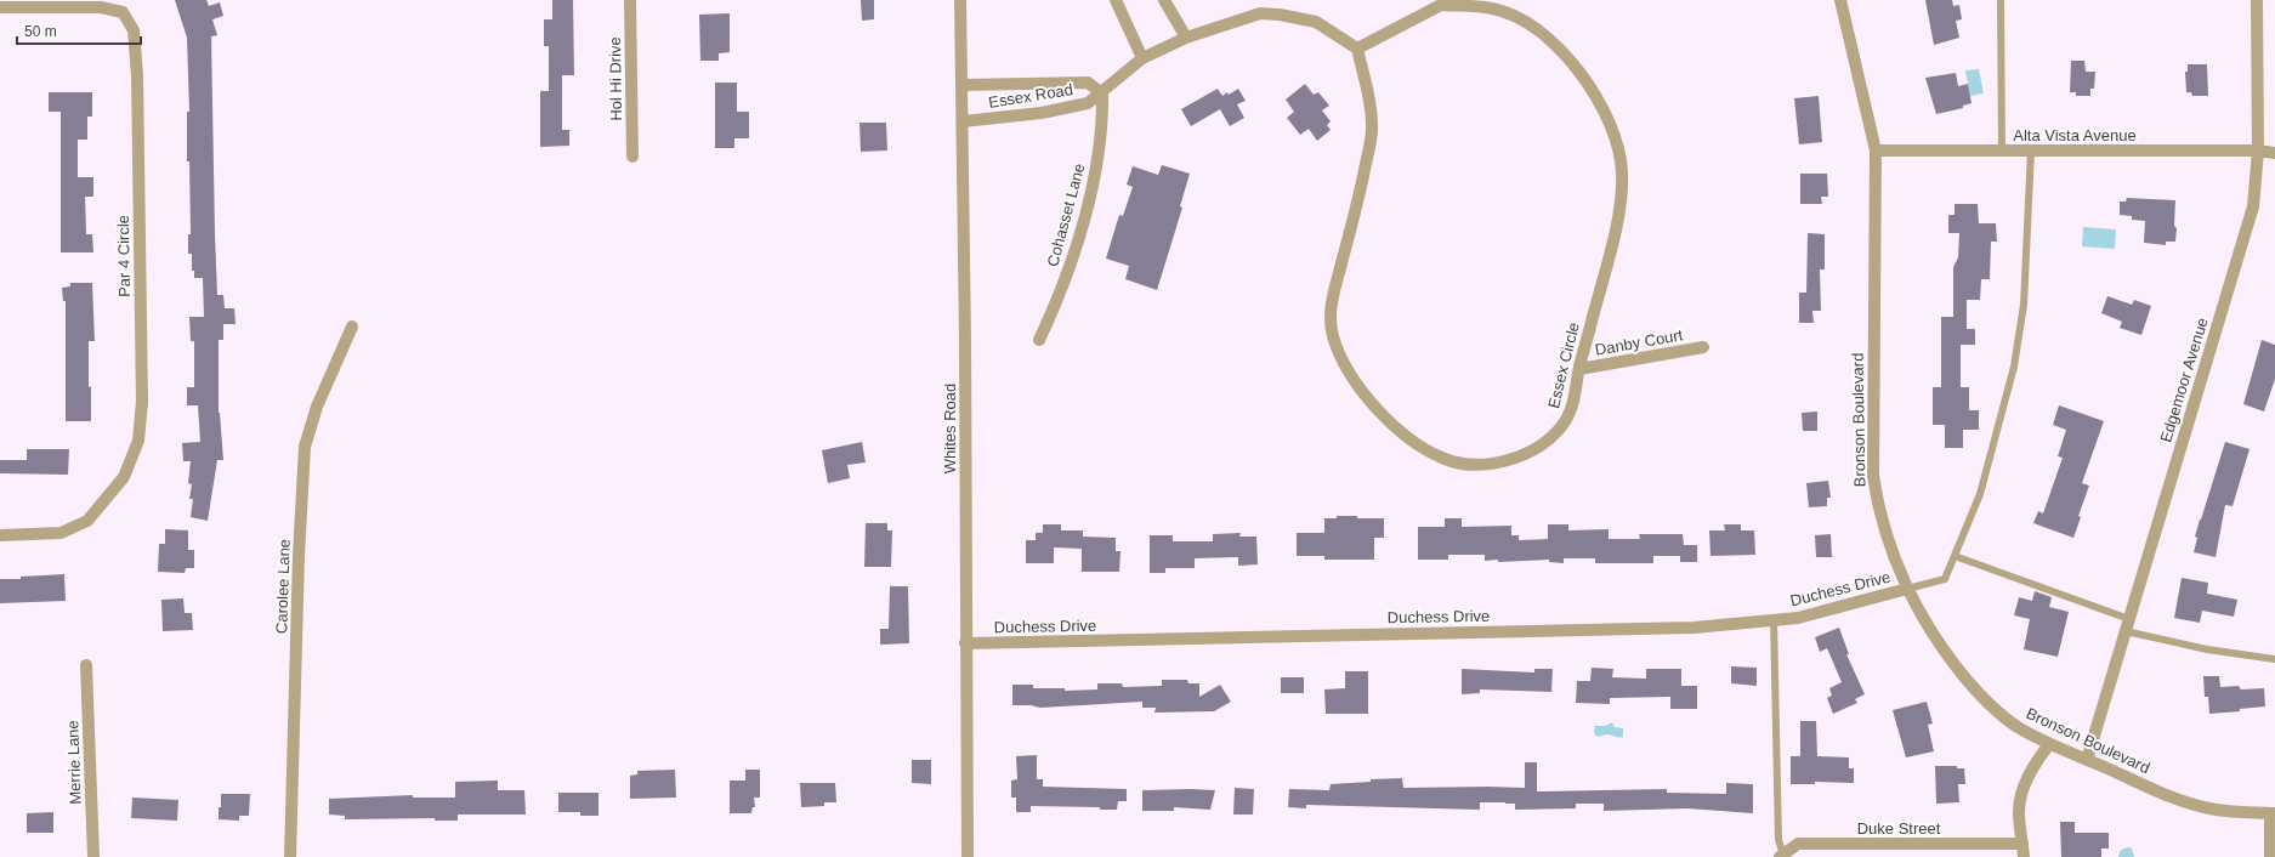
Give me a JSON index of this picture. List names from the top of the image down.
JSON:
{
  "streets": {
    "street": [
      "Hol Hi Drive",
      "Essex Road",
      "Alta Vista Avenue",
      "Cohasset Lane",
      "Par 4 Circle",
      "Danby Court",
      "Essex Circle",
      "Edgemoor Avenue",
      "Bronson Boulevard",
      "Whites Road",
      "Carolee Lane",
      "Duchess Drive",
      "Merrie Lane",
      "Duke Street"
    ]
  },
  "crossings": [
    ["Essex Road", "Cohasset Lane"],
    ["Essex Road", "Essex Circle"],
    ["Essex Road", "Whites Road"],
    ["Alta Vista Avenue", "Edgemoor Avenue"],
    ["Alta Vista Avenue", "Bronson Boulevard"],
    ["Danby Court", "Essex Circle"],
    ["Edgemoor Avenue", "Bronson Boulevard"],
    ["Bronson Boulevard", "Duchess Drive"],
    ["Whites Road", "Duchess Drive"]
  ],
  "scale_bar": "50 m"
}
